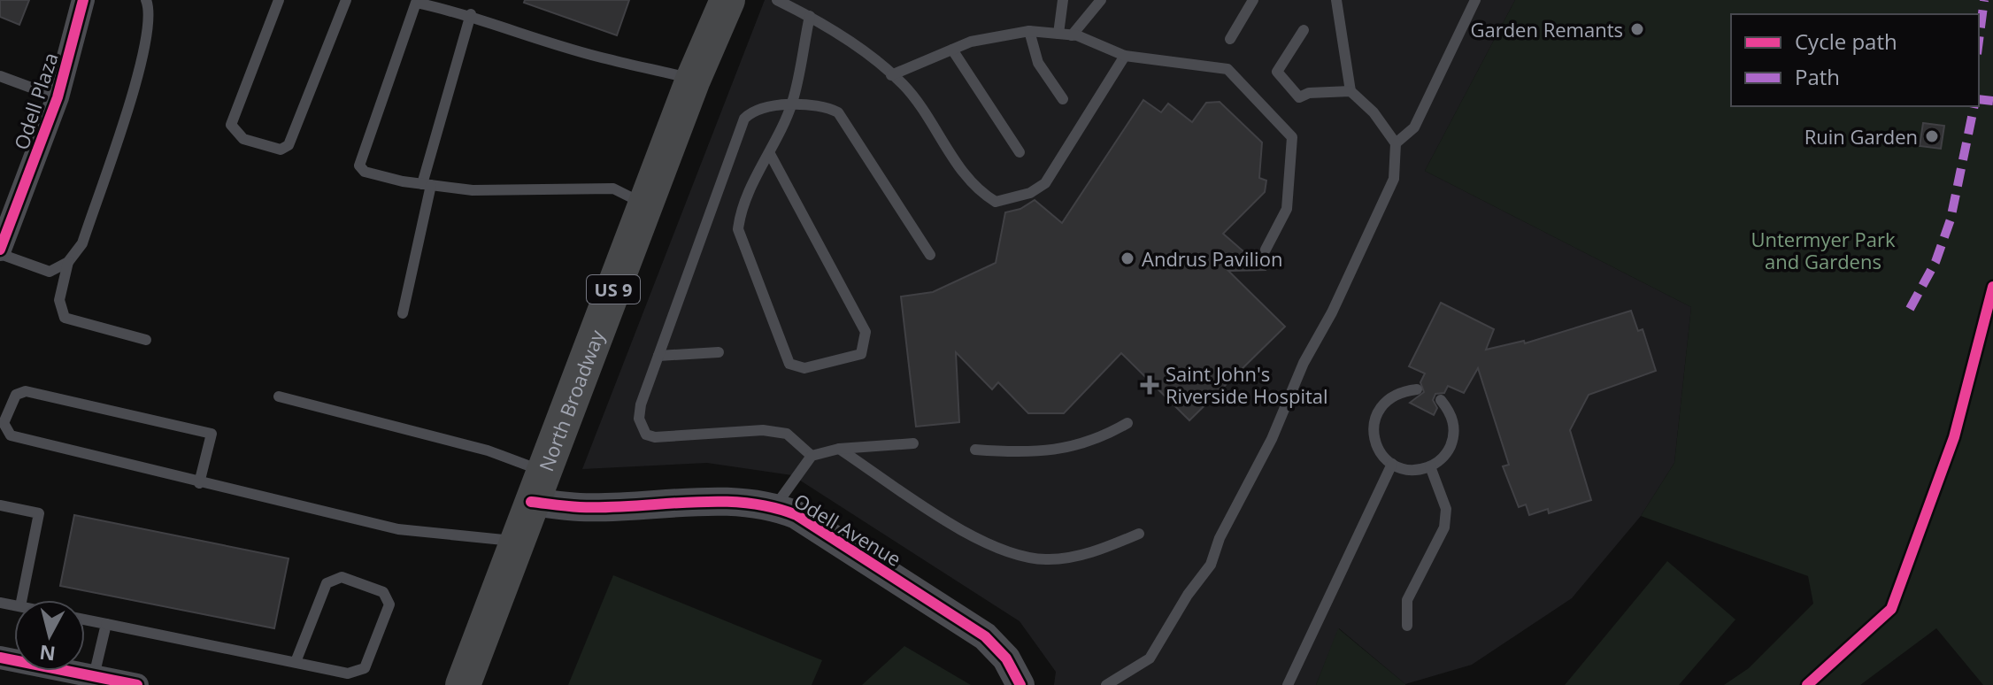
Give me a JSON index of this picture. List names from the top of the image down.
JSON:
{
  "streets": {
    "main road": ["US 9", "North Broadway"],
    "street": ["Odell Plaza", "Odell Avenue"]
  },
  "crossings": [
    ["North Broadway", "Odell Avenue"]
  ],
  "parks": ["Untermyer Park and Gardens"],
  "places": {
    "other": ["Garden Remants", "Ruin Garden", "Andrus Pavilion"],
    "health": ["Saint John's Riverside Hospital"]
  },
  "legend": ["Cycle path", "Path"],
  "north": "bottom"
}
